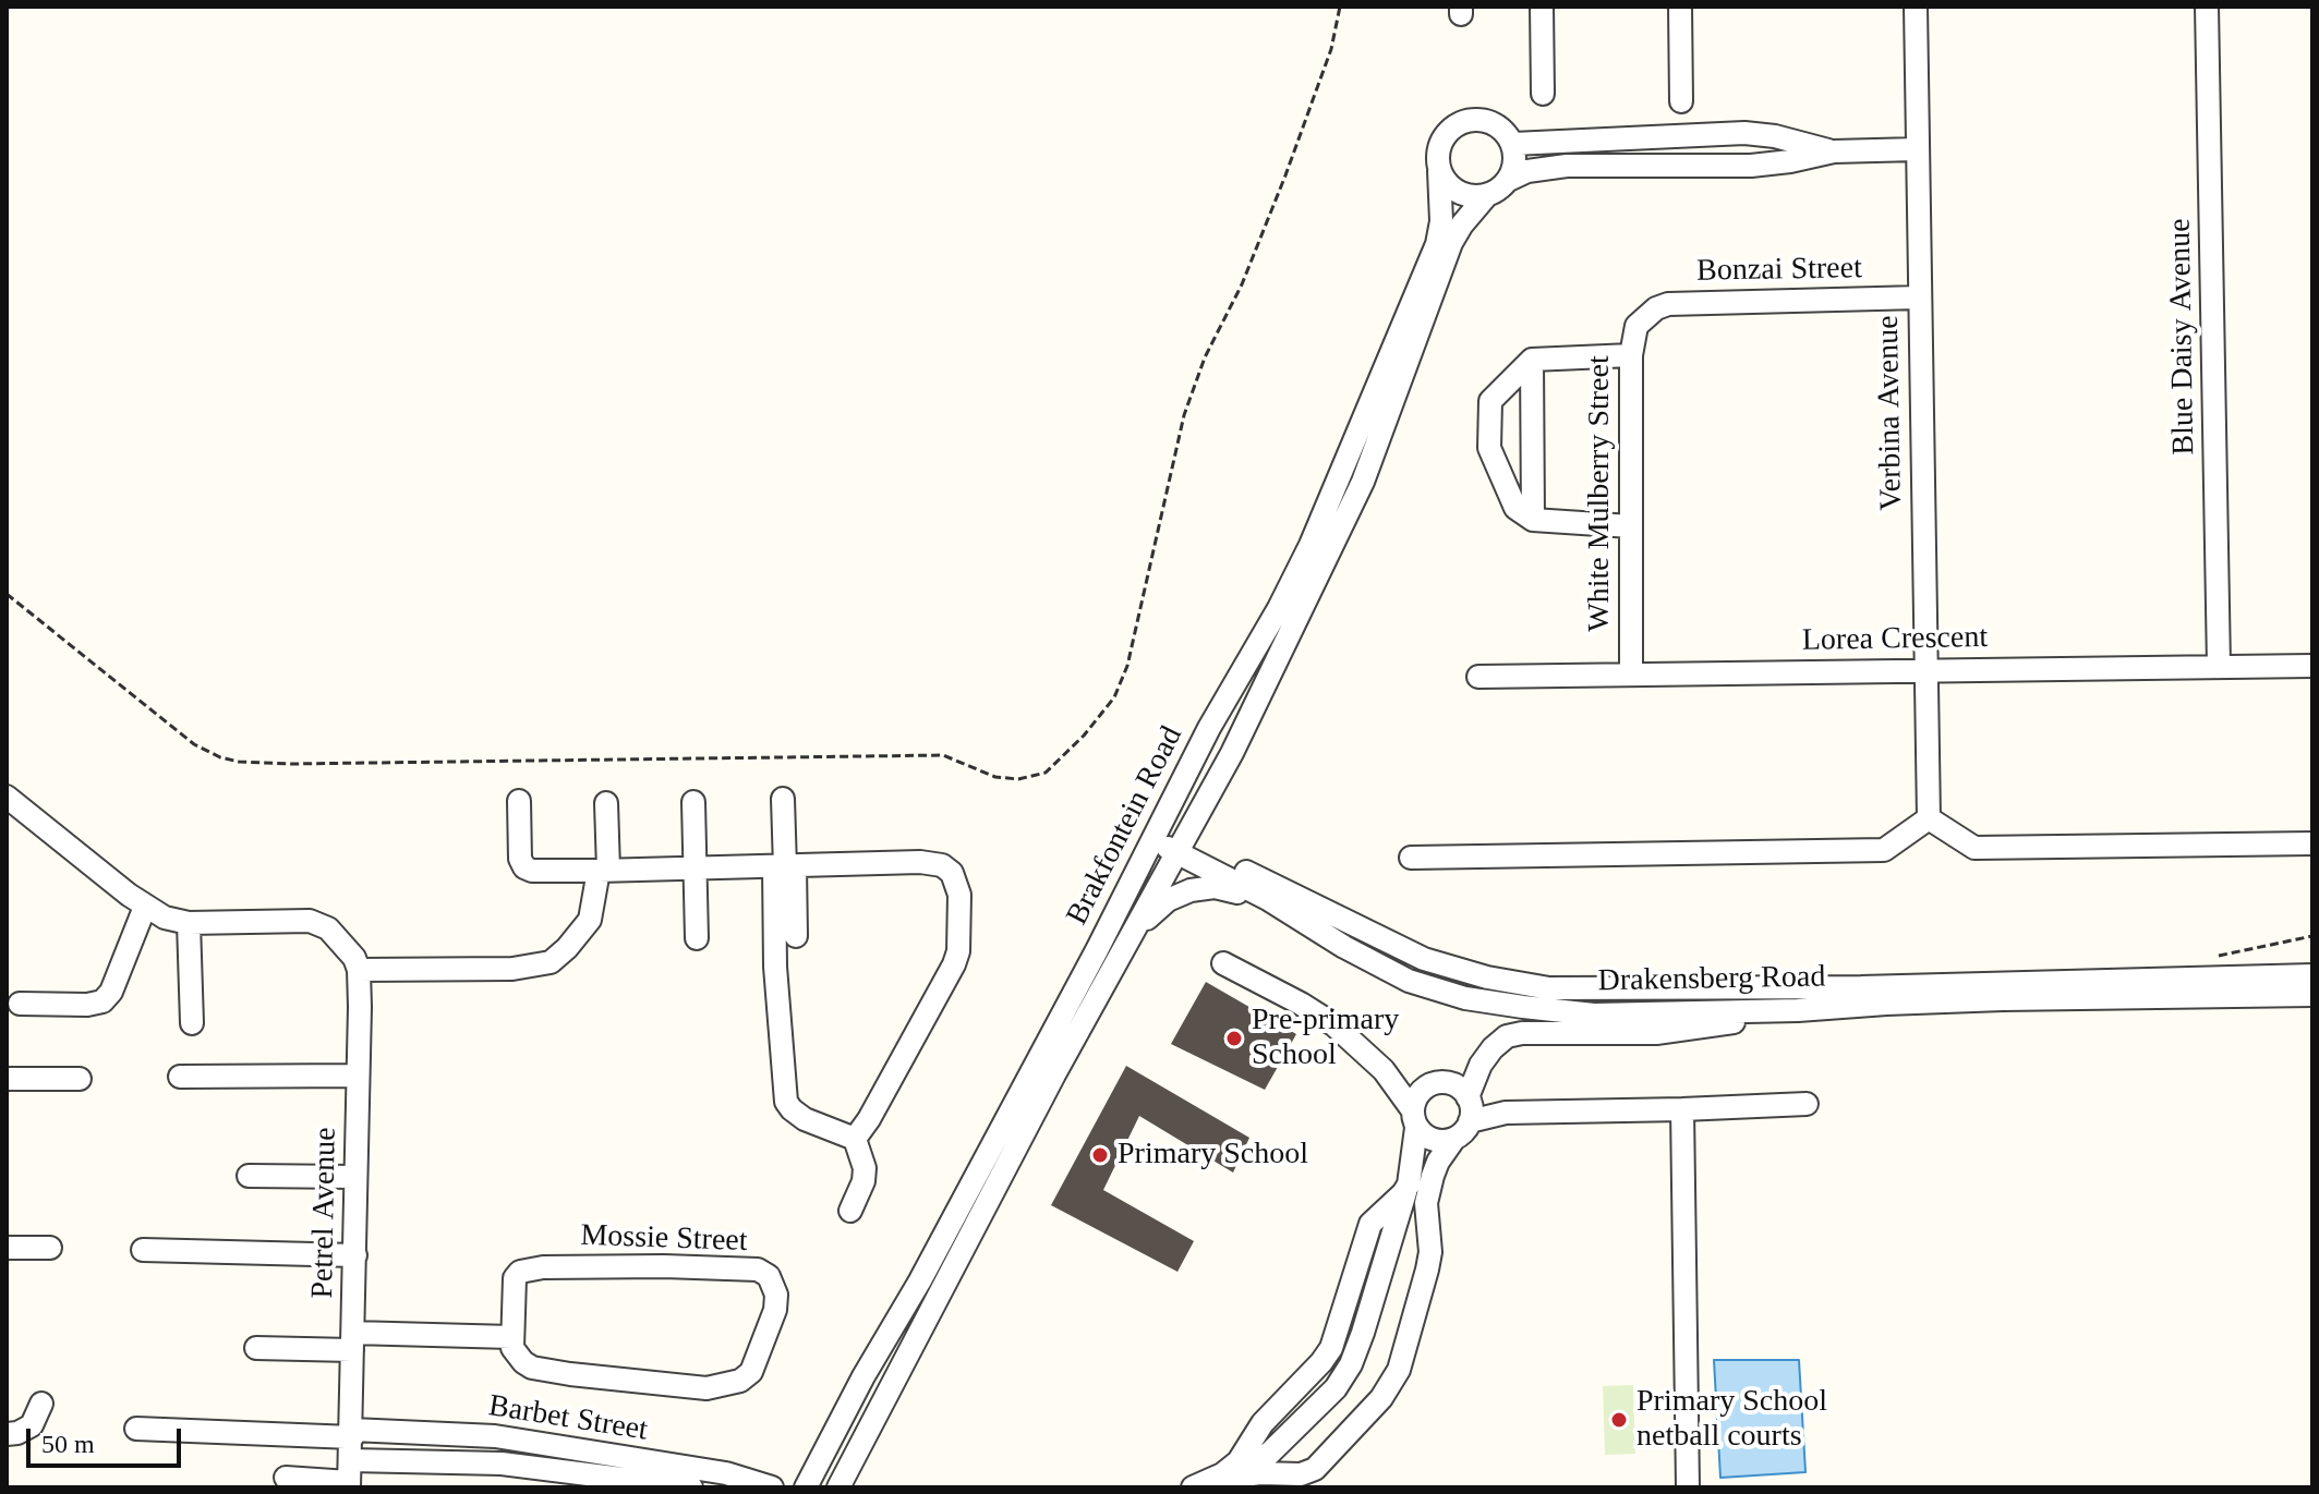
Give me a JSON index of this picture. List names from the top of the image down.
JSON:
{
  "streets": {
    "street": [
      "Bonzai Street",
      "Blue Daisy Avenue",
      "Verbina Avenue",
      "White Mulberry Street",
      "Lorea Crescent",
      "Brakfontein Road",
      "Drakensberg Road",
      "Petrel Avenue",
      "Mossie Street",
      "Barbet Street"
    ]
  },
  "crossings": [
    ["Bonzai Street", "Verbina Avenue"],
    ["Bonzai Street", "White Mulberry Street"],
    ["Blue Daisy Avenue", "Lorea Crescent"],
    ["Verbina Avenue", "Lorea Crescent"],
    ["White Mulberry Street", "Lorea Crescent"],
    ["Brakfontein Road", "Drakensberg Road"],
    ["Petrel Avenue", "Barbet Street"]
  ],
  "places": ["Pre-primary School", "Primary School", "Primary School netball courts"],
  "scale_bar": "50 m"
}
